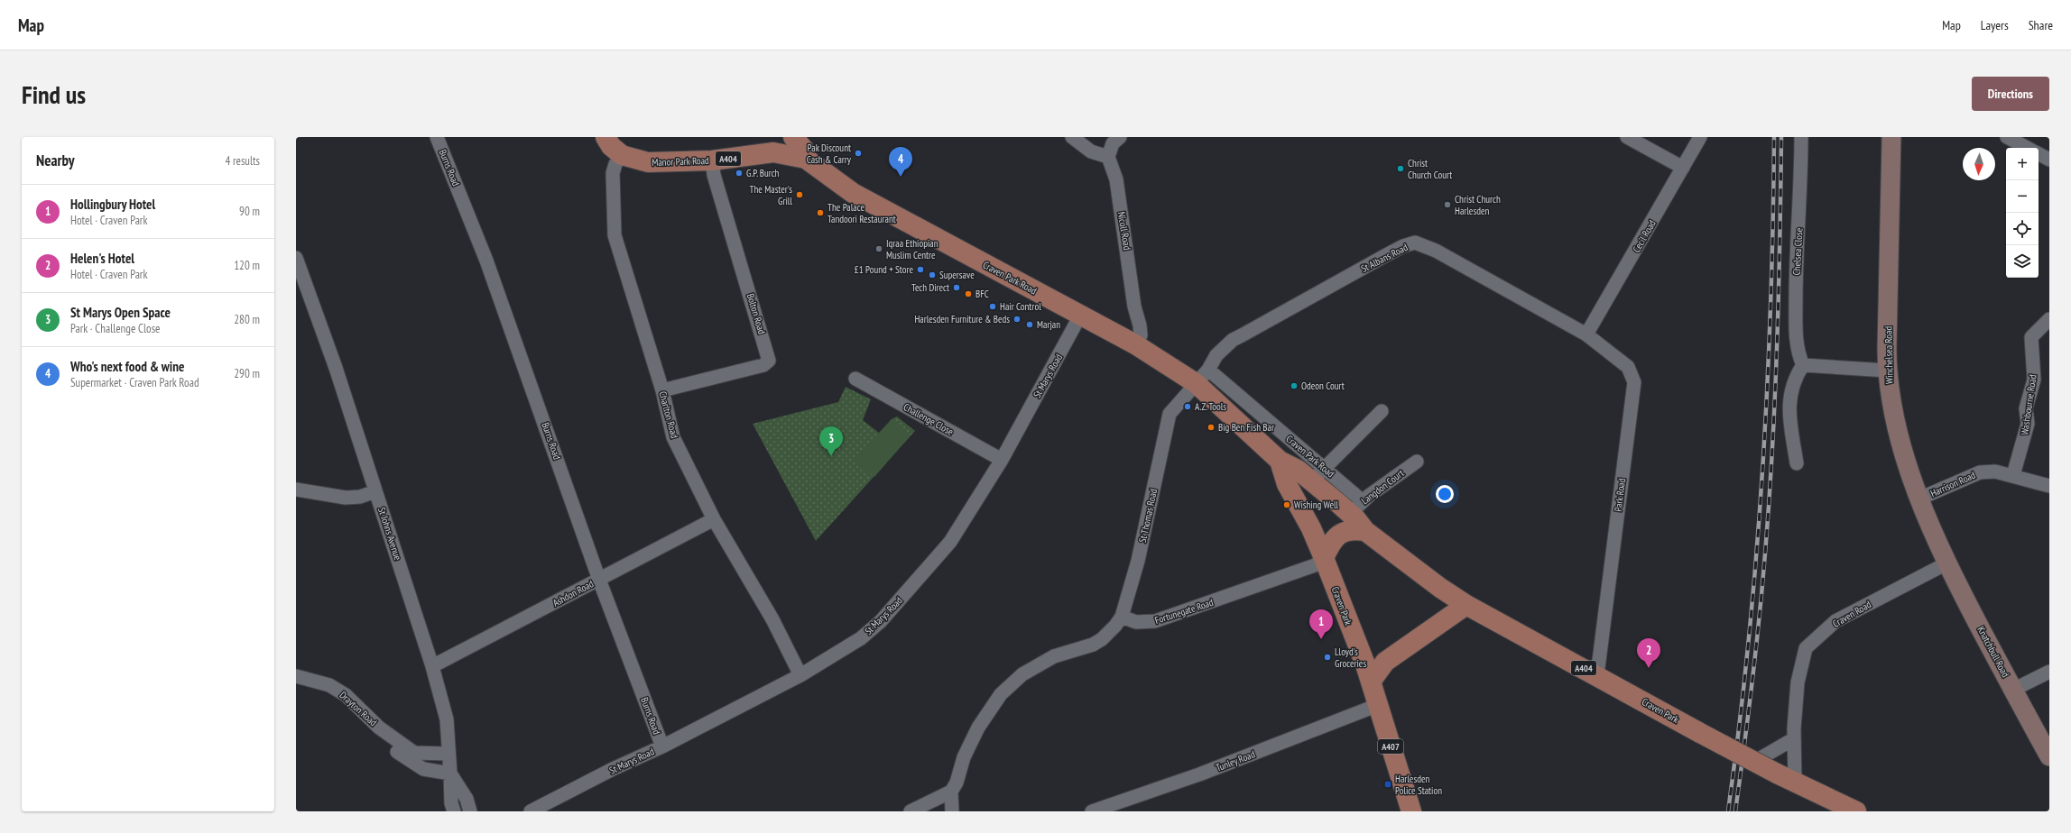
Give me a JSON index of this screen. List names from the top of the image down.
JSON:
{
  "streets": {
    "main road": [
      "A404",
      "Manor Park Road",
      "Craven Park Road",
      "Craven Park",
      "A407"
    ],
    "street": [
      "Burns Road",
      "Nicoll Road",
      "Cecil Road",
      "Chelsea Close",
      "St Albans Road",
      "Bolton Road",
      "Winchelsea Road",
      "St Marys Road",
      "Washbourne Road",
      "Charlton Road",
      "Challenge Close",
      "Harrison Road",
      "Langdon Court",
      "Park Road",
      "St Thomas Road",
      "St Johns Avenue",
      "Ashdon Road",
      "Fortunegate Road",
      "Craven Road",
      "Knatchbull Road",
      "Drayton Road",
      "Tunley Road"
    ]
  },
  "crossings": [
    ["Manor Park Road", "Craven Park Road"],
    ["Manor Park Road", "Bolton Road"],
    ["Manor Park Road", "Charlton Road"],
    ["Burns Road", "St Marys Road"],
    ["Burns Road", "Ashdon Road"],
    ["Nicoll Road", "Craven Park Road"],
    ["Cecil Road", "St Albans Road"],
    ["Cecil Road", "Park Road"],
    ["St Albans Road", "Craven Park Road"],
    ["St Albans Road", "Park Road"],
    ["St Albans Road", "St Thomas Road"],
    ["Craven Park Road", "St Marys Road"],
    ["Craven Park Road", "Langdon Court"],
    ["Craven Park Road", "Craven Park"],
    ["Bolton Road", "Charlton Road"],
    ["Winchelsea Road", "Harrison Road"],
    ["Winchelsea Road", "Craven Road"],
    ["Winchelsea Road", "Knatchbull Road"],
    ["St Marys Road", "Charlton Road"],
    ["St Marys Road", "Challenge Close"],
    ["Washbourne Road", "Harrison Road"],
    ["Charlton Road", "Ashdon Road"],
    ["Park Road", "Craven Park"],
    ["St Thomas Road", "Fortunegate Road"],
    ["St Johns Avenue", "Ashdon Road"],
    ["St Johns Avenue", "Drayton Road"],
    ["Craven Park", "Fortunegate Road"],
    ["Craven Park", "Craven Road"],
    ["Craven Park", "Tunley Road"],
    ["Craven Road", "Knatchbull Road"]
  ],
  "places": {
    "other": [
      "Pak Discount Cash & Carry",
      "Christ Church Court",
      "G.P. Burch",
      "The Master's Grill",
      "Christ Church Harlesden",
      "The Palace Tandoori Restaurant",
      "Iqraa Ethiopian Muslim Centre",
      "£1 Pound + Store",
      "Supersave",
      "Tech Direct",
      "BFC",
      "Hair Control",
      "Harlesden Furniture & Beds",
      "Marjan",
      "Odeon Court",
      "A.Z. Tools",
      "Big Ben Fish Bar",
      "Wishing Well",
      "Lloyd's Groceries"
    ],
    "transit": ["Harlesden Police Station"]
  },
  "north": "bottom",
  "page": {
    "header": "Map",
    "nav": ["Map", "Layers", "Share"],
    "buttons": "Directions",
    "title": "Find us",
    "heading": ["Nearby", "4 results"],
    "pins": [
      "4",
      "3",
      "1",
      "2"
    ],
    "map_buttons": ["+", "−"],
    "list": [
      {
        "mark": "1",
        "name": "Hollingbury Hotel",
        "note": "Hotel · Craven Park",
        "value": "90 m"
      },
      {
        "mark": "2",
        "name": "Helen's Hotel",
        "note": "Hotel · Craven Park",
        "value": "120 m"
      },
      {
        "mark": "3",
        "name": "St Marys Open Space",
        "note": "Park · Challenge Close",
        "value": "280 m"
      },
      {
        "mark": "4",
        "name": "Who's next food & wine",
        "note": "Supermarket · Craven Park Road",
        "value": "290 m"
      }
    ]
  }
}
